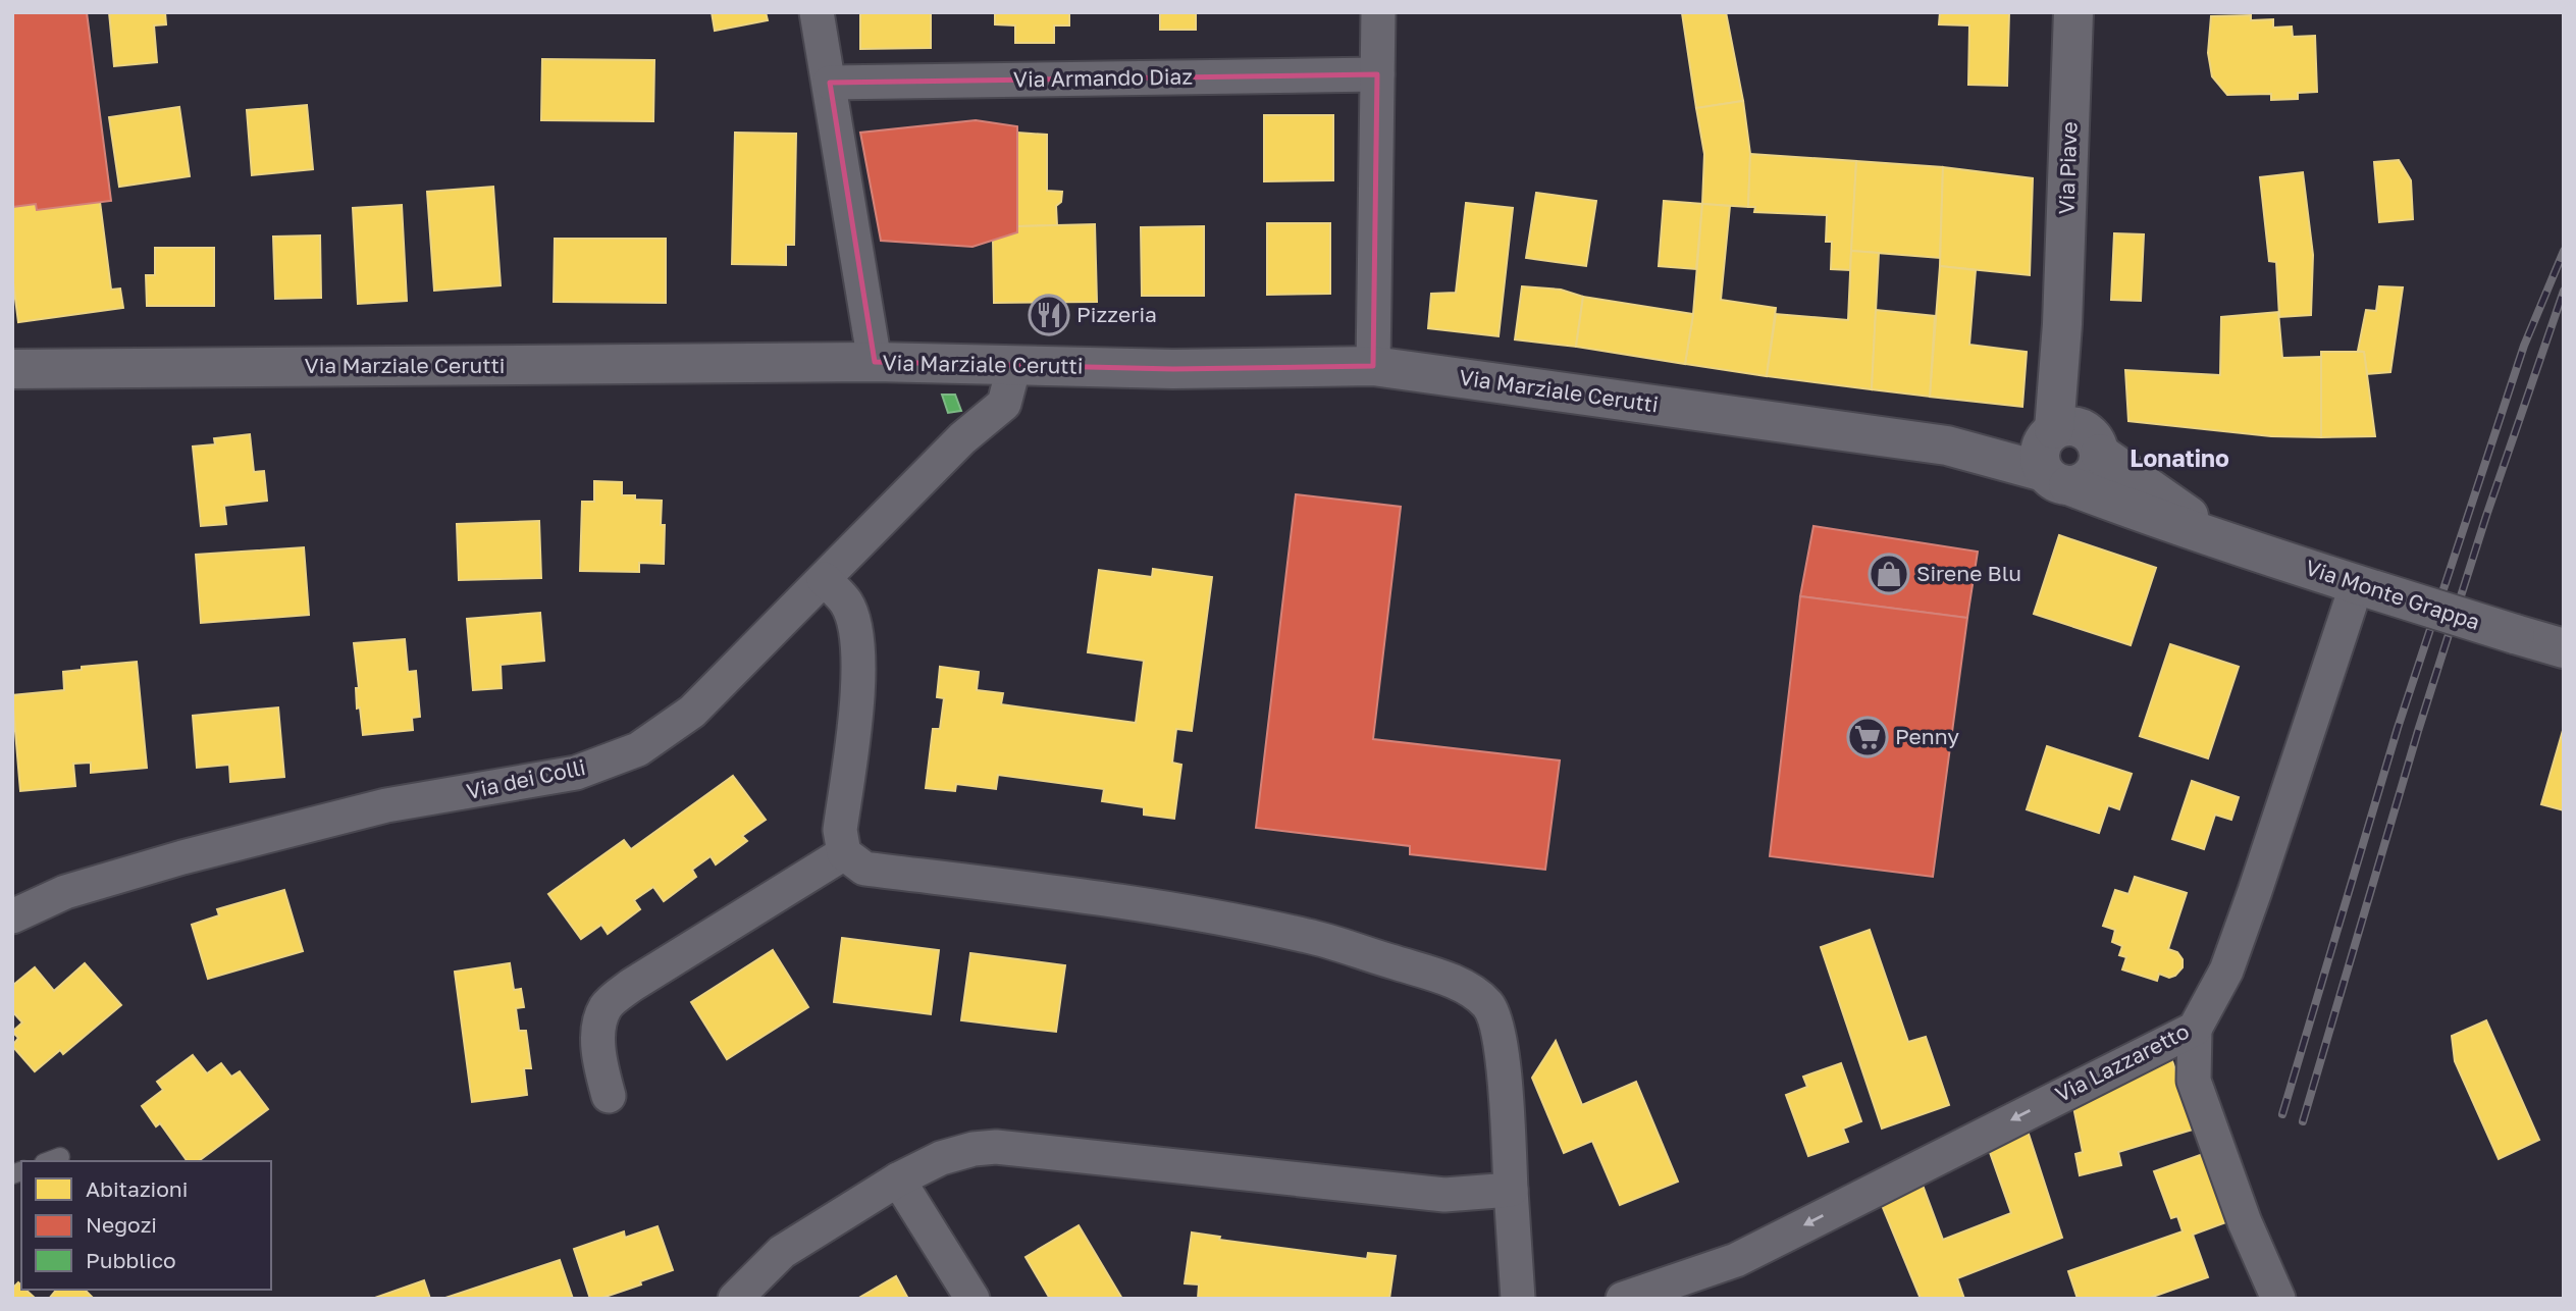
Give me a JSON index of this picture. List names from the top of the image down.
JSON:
{
  "streets": {
    "street": [
      "Via Armando Diaz",
      "Via Piave",
      "Via Marziale Cerutti",
      "Via Monte Grappa",
      "Via dei Colli",
      "Via Lazzaretto"
    ]
  },
  "crossings": [
    ["Via Piave", "Via Marziale Cerutti"],
    ["Via Piave", "Via Monte Grappa"],
    ["Via Marziale Cerutti", "Via Monte Grappa"],
    ["Via Marziale Cerutti", "Via dei Colli"],
    ["Via Monte Grappa", "Via Lazzaretto"]
  ],
  "one_way": ["Via Lazzaretto"],
  "districts": ["Lonatino"],
  "places": {
    "restaurant": ["Pizzeria"],
    "shop": ["Sirene Blu"],
    "supermarket": ["Penny"]
  },
  "legend": ["Abitazioni", "Negozi", "Pubblico"]
}
